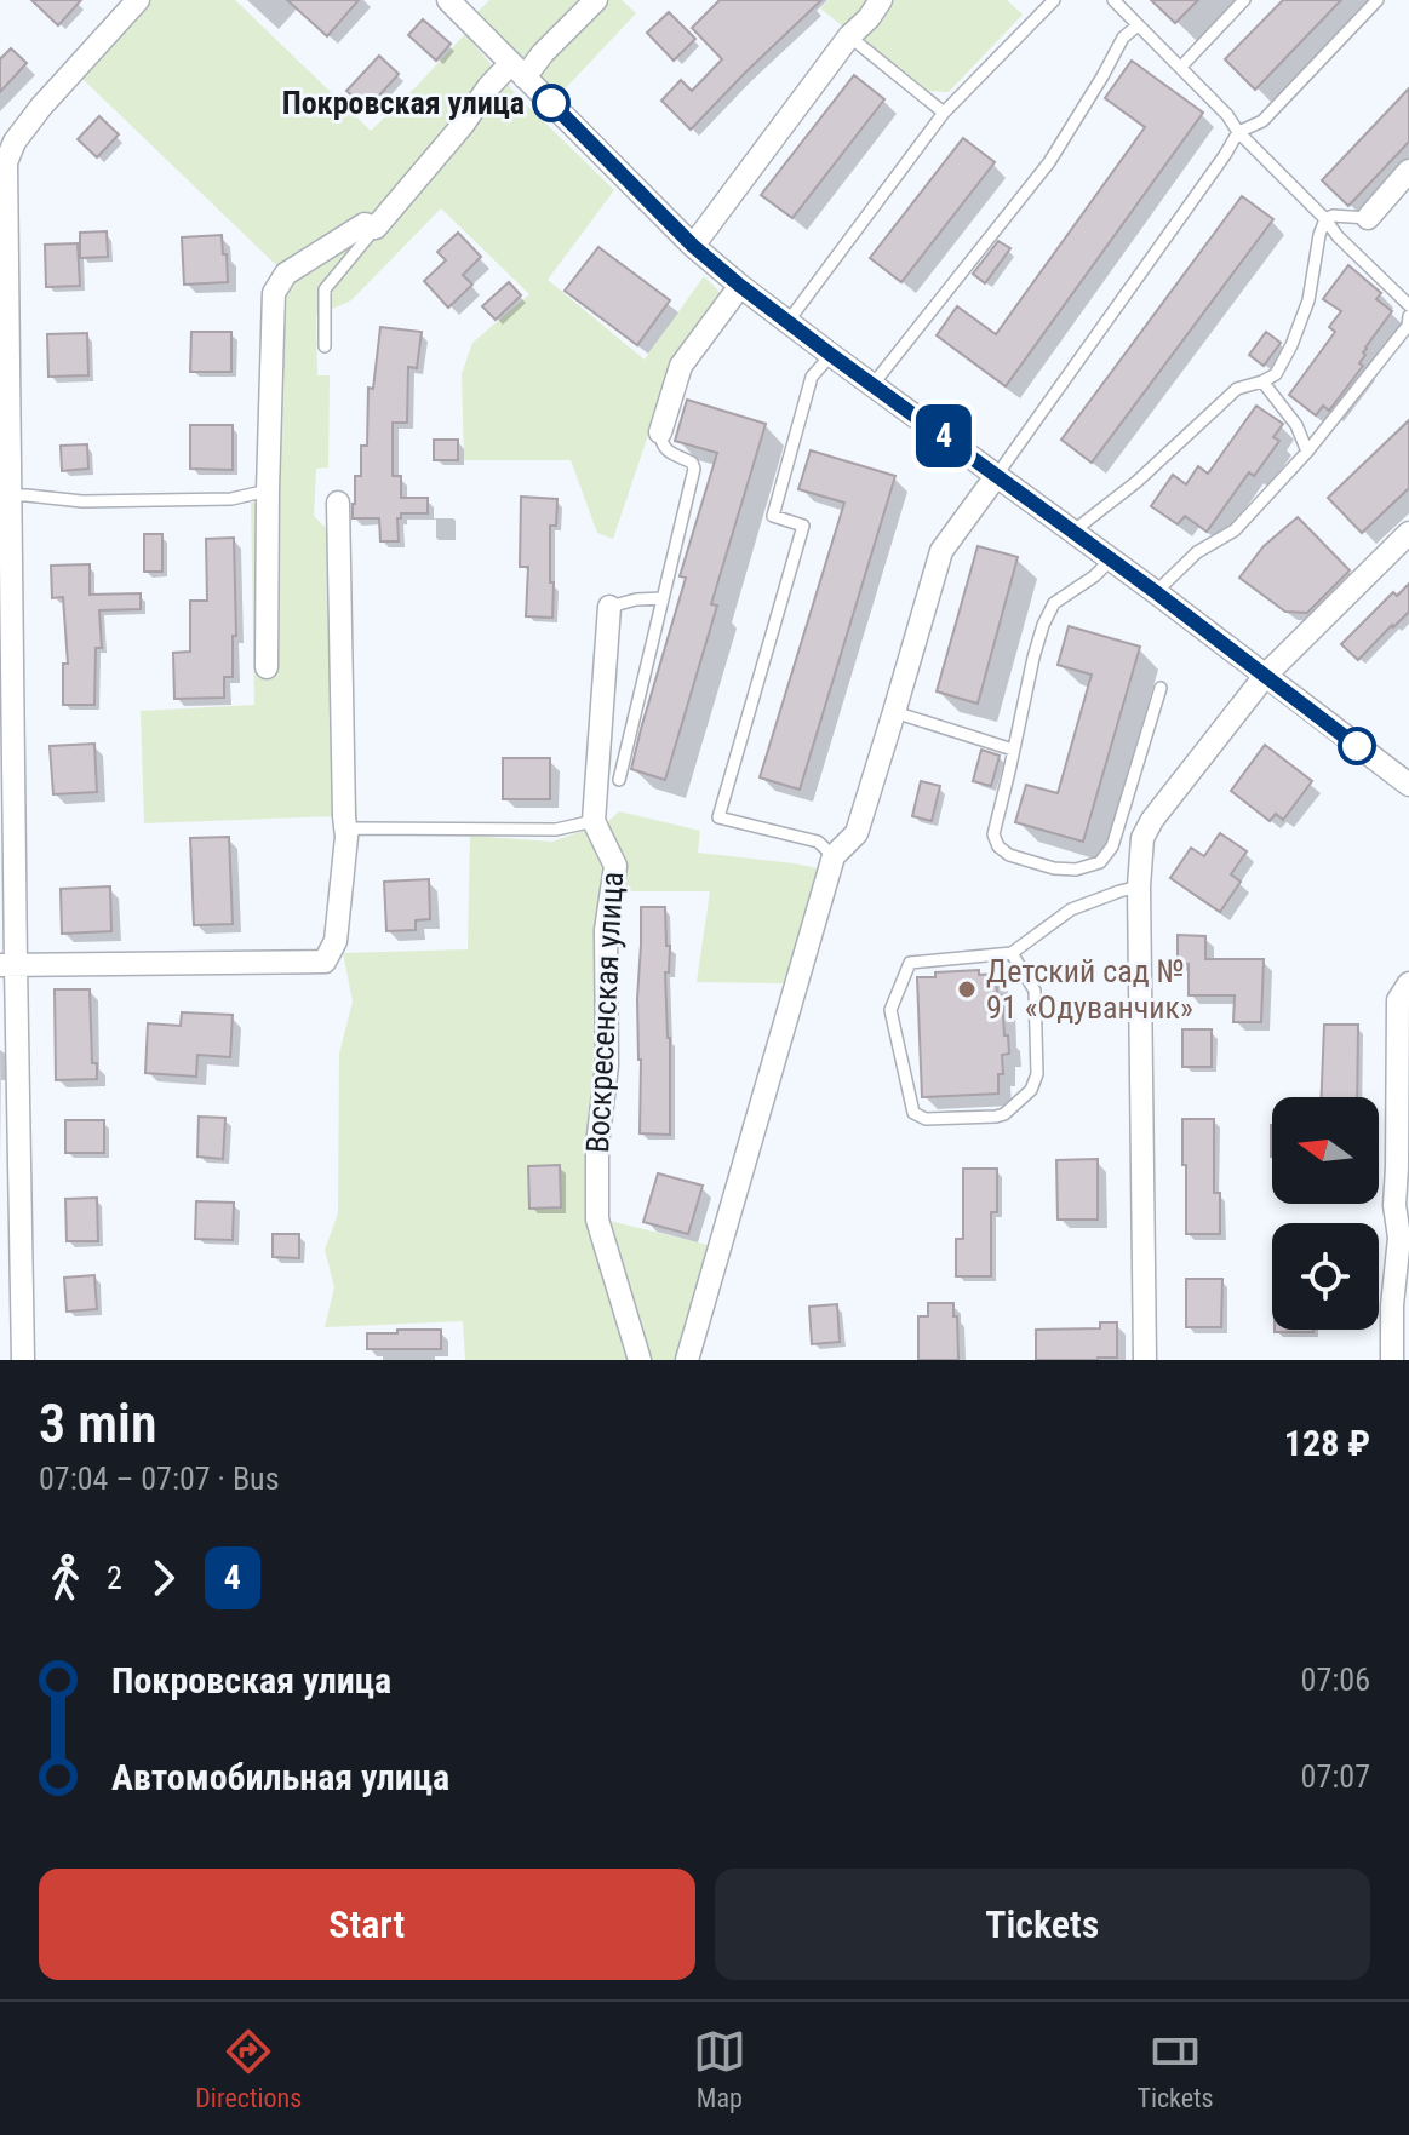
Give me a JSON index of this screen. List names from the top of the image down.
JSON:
{
  "streets": {
    "street": ["Воскресенская улица"]
  },
  "places": ["Покровская улица", "Детский сад № 91 «Одуванчик»"],
  "lines": ["bus line 4"],
  "north": "left",
  "page": {
    "on_map": "4",
    "heading": ["3 min", "07:04 – 07:07 · Bus", "128 ₽"],
    "legs": ["2", "4"],
    "list": [
      {
        "name": "Покровская улица",
        "value": "07:06"
      },
      {
        "name": "Автомобильная улица",
        "value": "07:07"
      }
    ],
    "buttons": ["Start", "Tickets"],
    "tabs": ["Directions", "Map", "Tickets"]
  }
}
